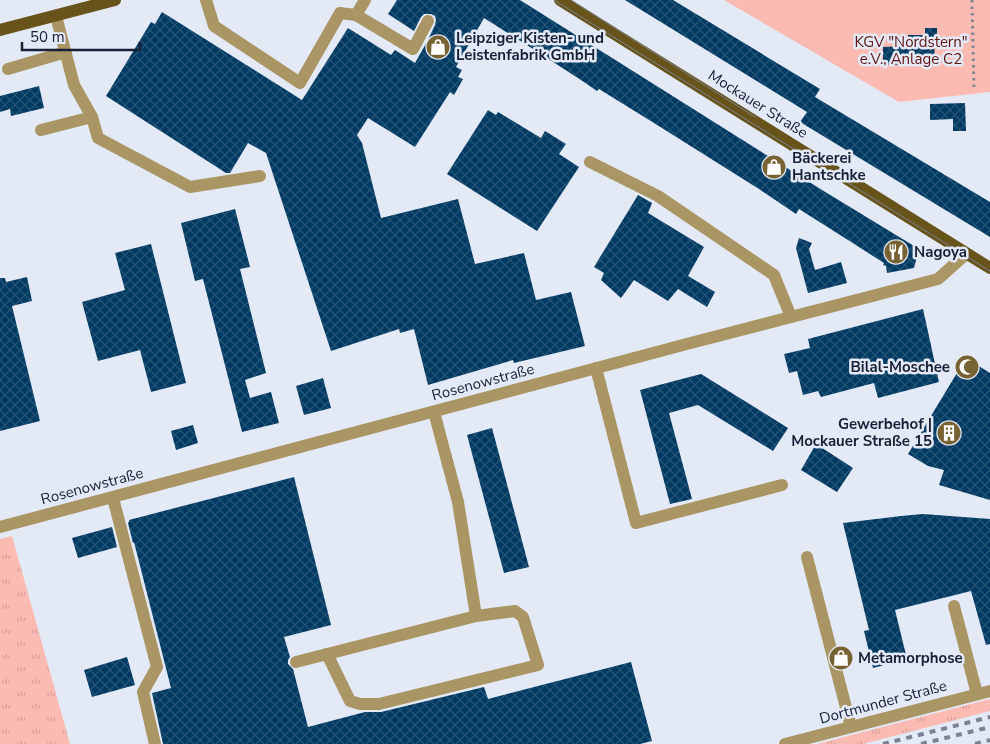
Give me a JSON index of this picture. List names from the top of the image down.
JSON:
{
  "streets": {
    "main road": ["Mockauer Straße"],
    "street": ["Rosenowstraße", "Dortmunder Straße"]
  },
  "crossings": [
    ["Mockauer Straße", "Rosenowstraße"]
  ],
  "parks": ["KGV \"Nordstern\" e.V., Anlage C2"],
  "places": {
    "shop": ["Leipziger Kisten- und Leistenfabrik GmbH", "Bäckerei Hantschke", "Metamorphose"],
    "restaurant": ["Nagoya"],
    "mosque": ["Bilal-Moschee"],
    "building": ["Gewerbehof | Mockauer Straße 15"]
  },
  "scale_bar": "50 m"
}
